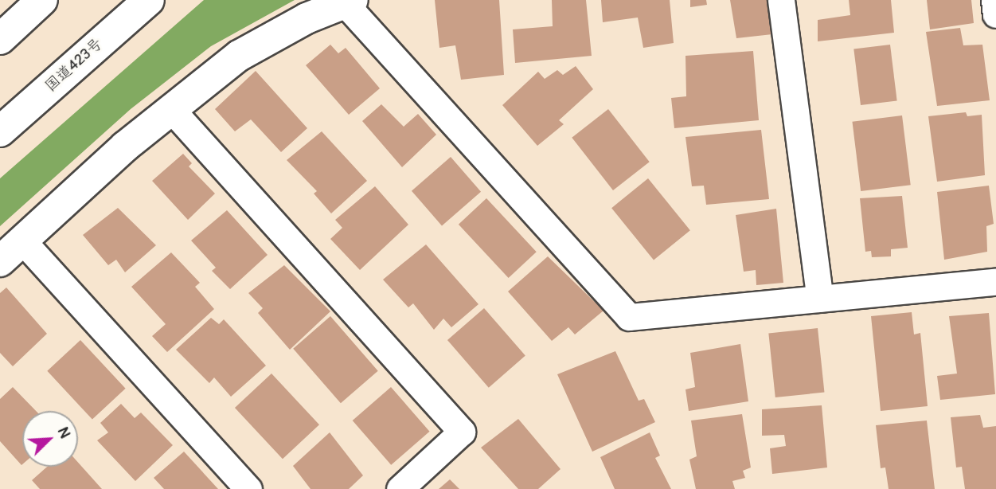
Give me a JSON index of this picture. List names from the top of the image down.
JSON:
{
  "streets": {
    "main road": ["国道423号"]
  },
  "north": "top right"
}
